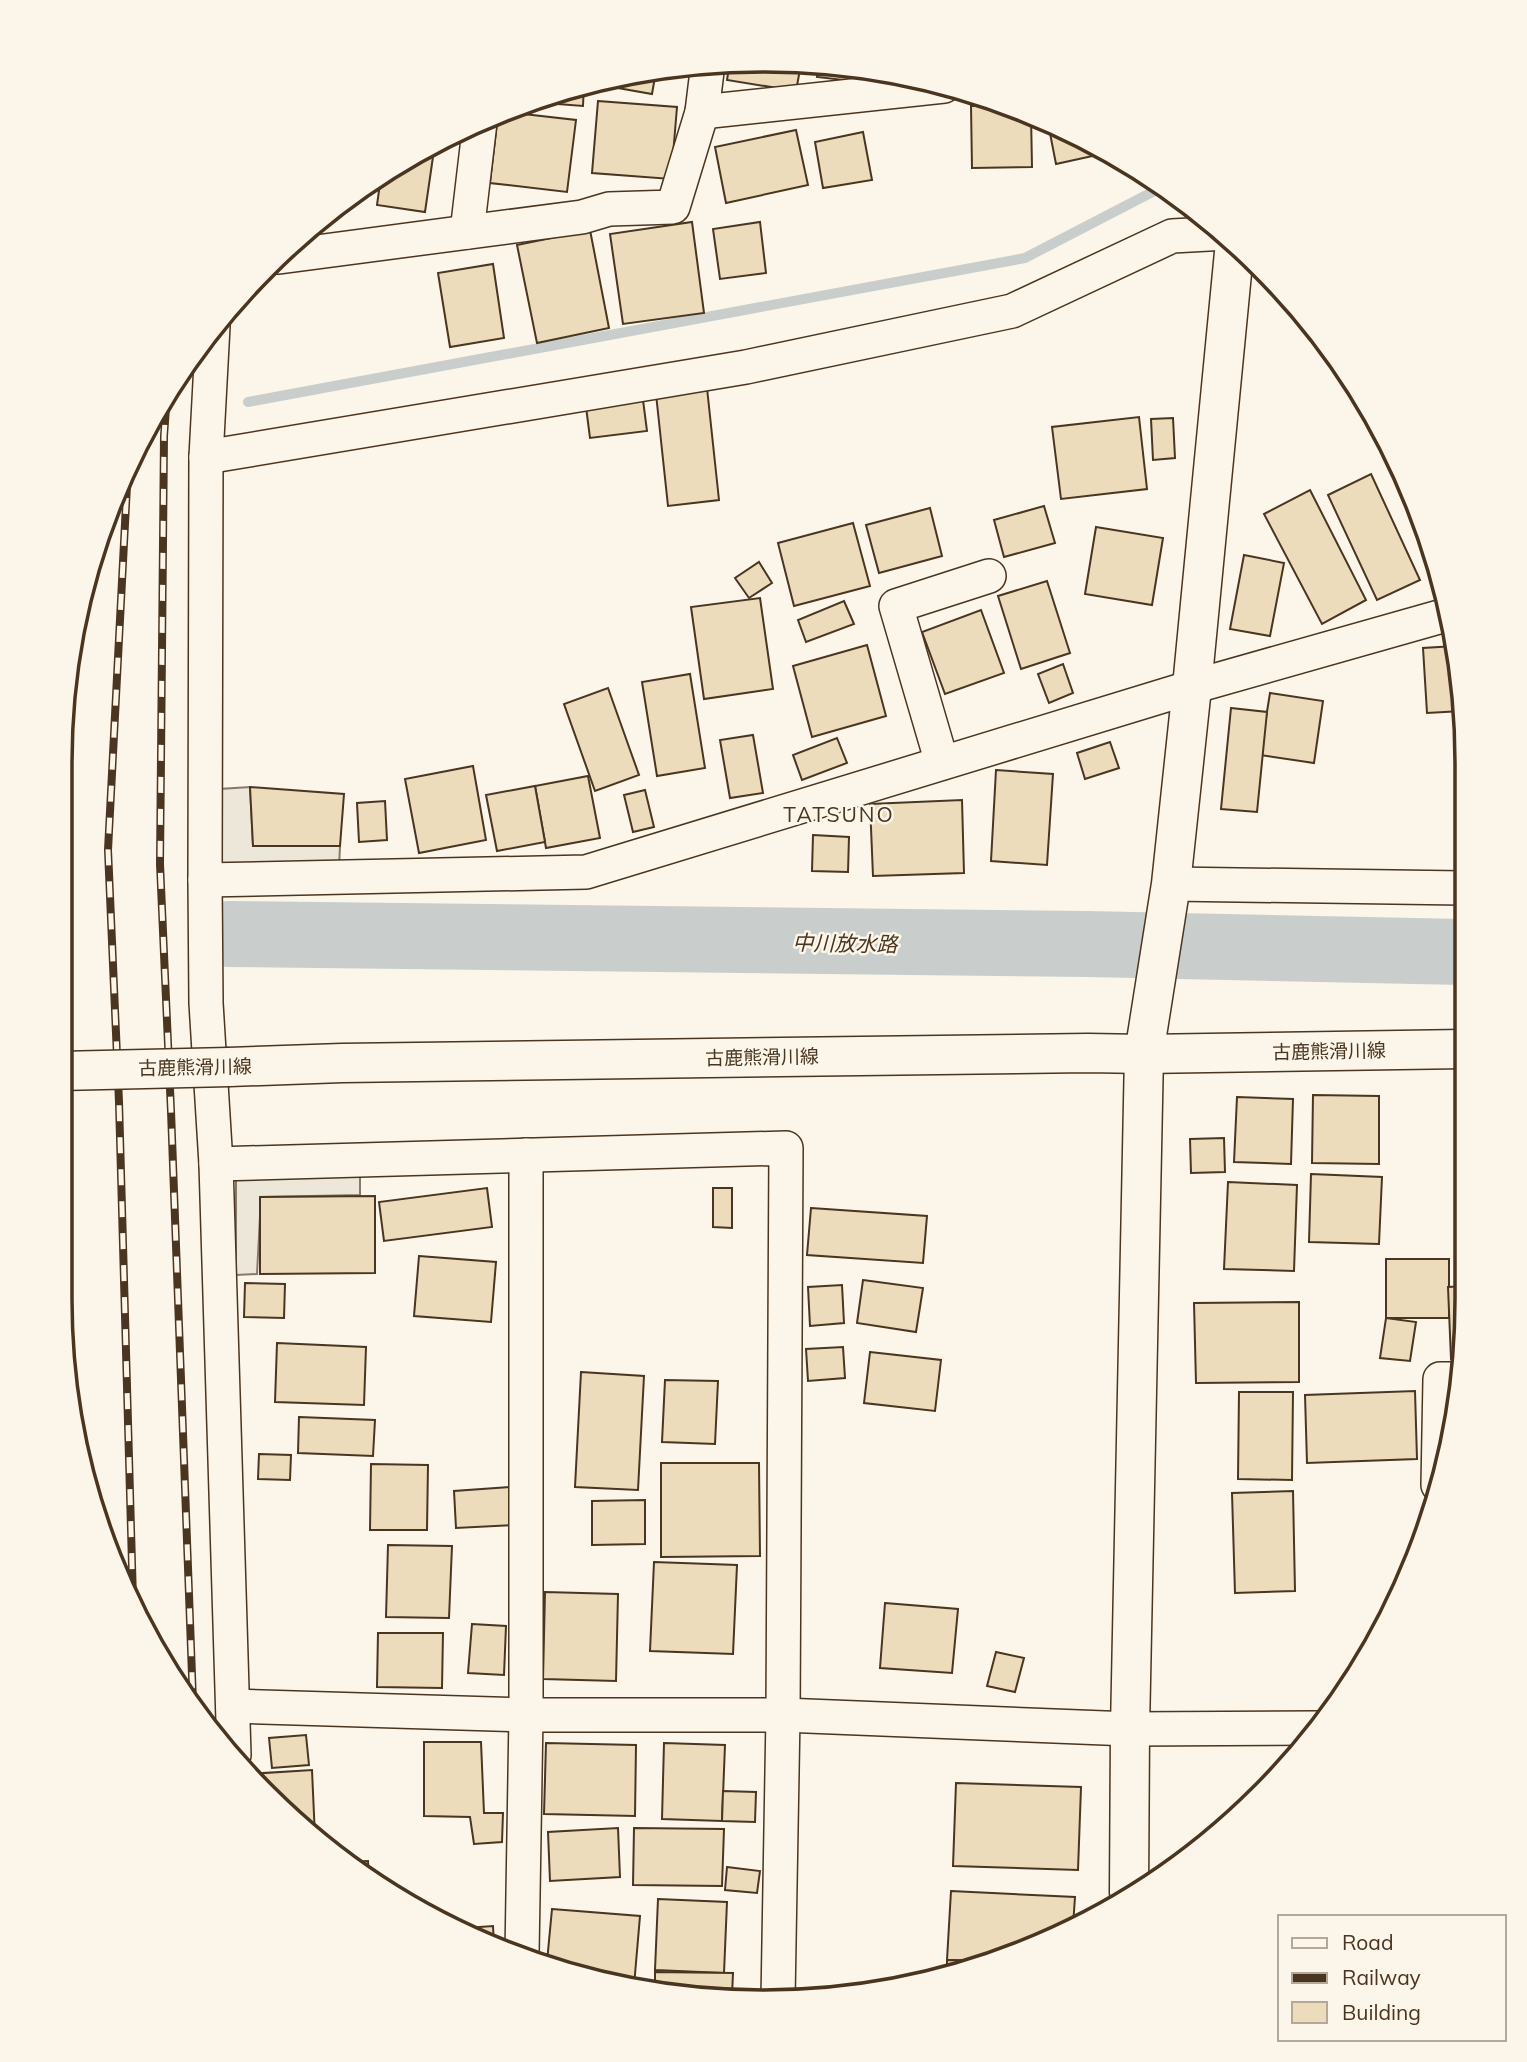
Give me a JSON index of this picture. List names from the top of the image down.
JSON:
{
  "streets": {
    "street": ["古鹿熊滑川線"]
  },
  "districts": ["TATSUNO"],
  "water": ["中川放水路"],
  "legend": ["Road", "Railway", "Building"]
}
